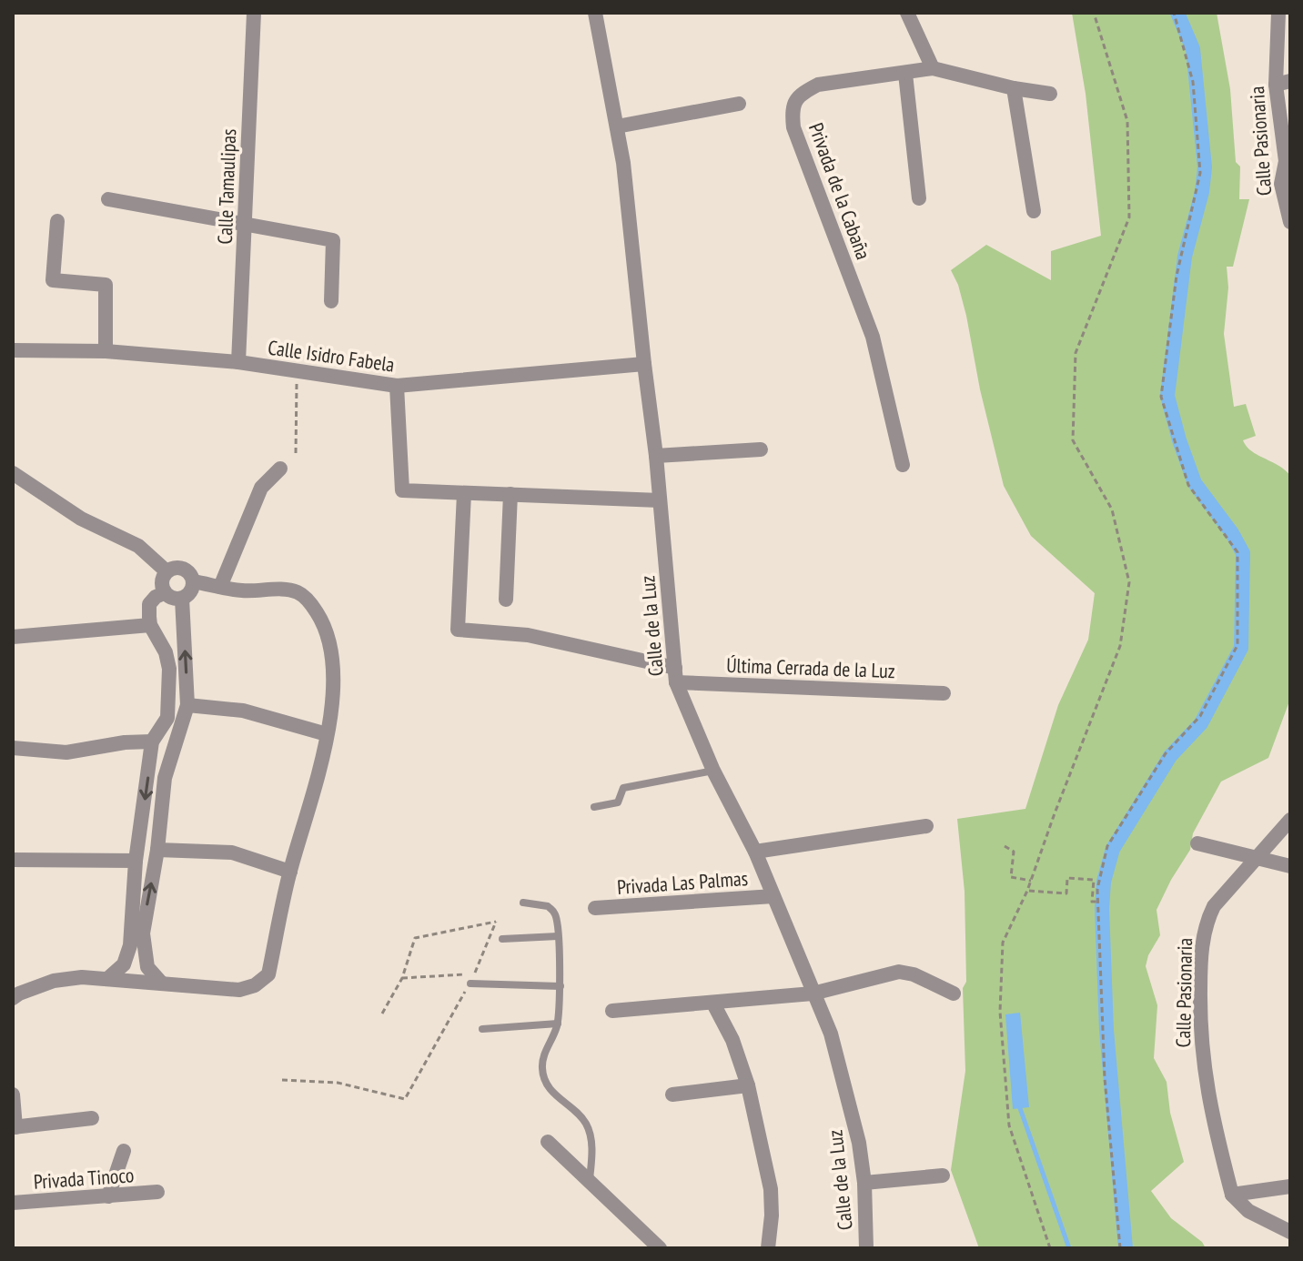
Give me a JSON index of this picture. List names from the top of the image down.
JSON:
{
  "streets": {
    "street": [
      "Calle Pasionaria",
      "Calle Tamaulipas",
      "Privada de la Cabaña",
      "Calle Isidro Fabela",
      "Calle de la Luz",
      "Última Cerrada de la Luz",
      "Privada Las Palmas",
      "Privada Tinoco"
    ]
  },
  "crossings": [
    ["Calle Tamaulipas", "Calle Isidro Fabela"],
    ["Calle Isidro Fabela", "Calle de la Luz"],
    ["Calle de la Luz", "Última Cerrada de la Luz"],
    ["Calle de la Luz", "Privada Las Palmas"]
  ]
}
